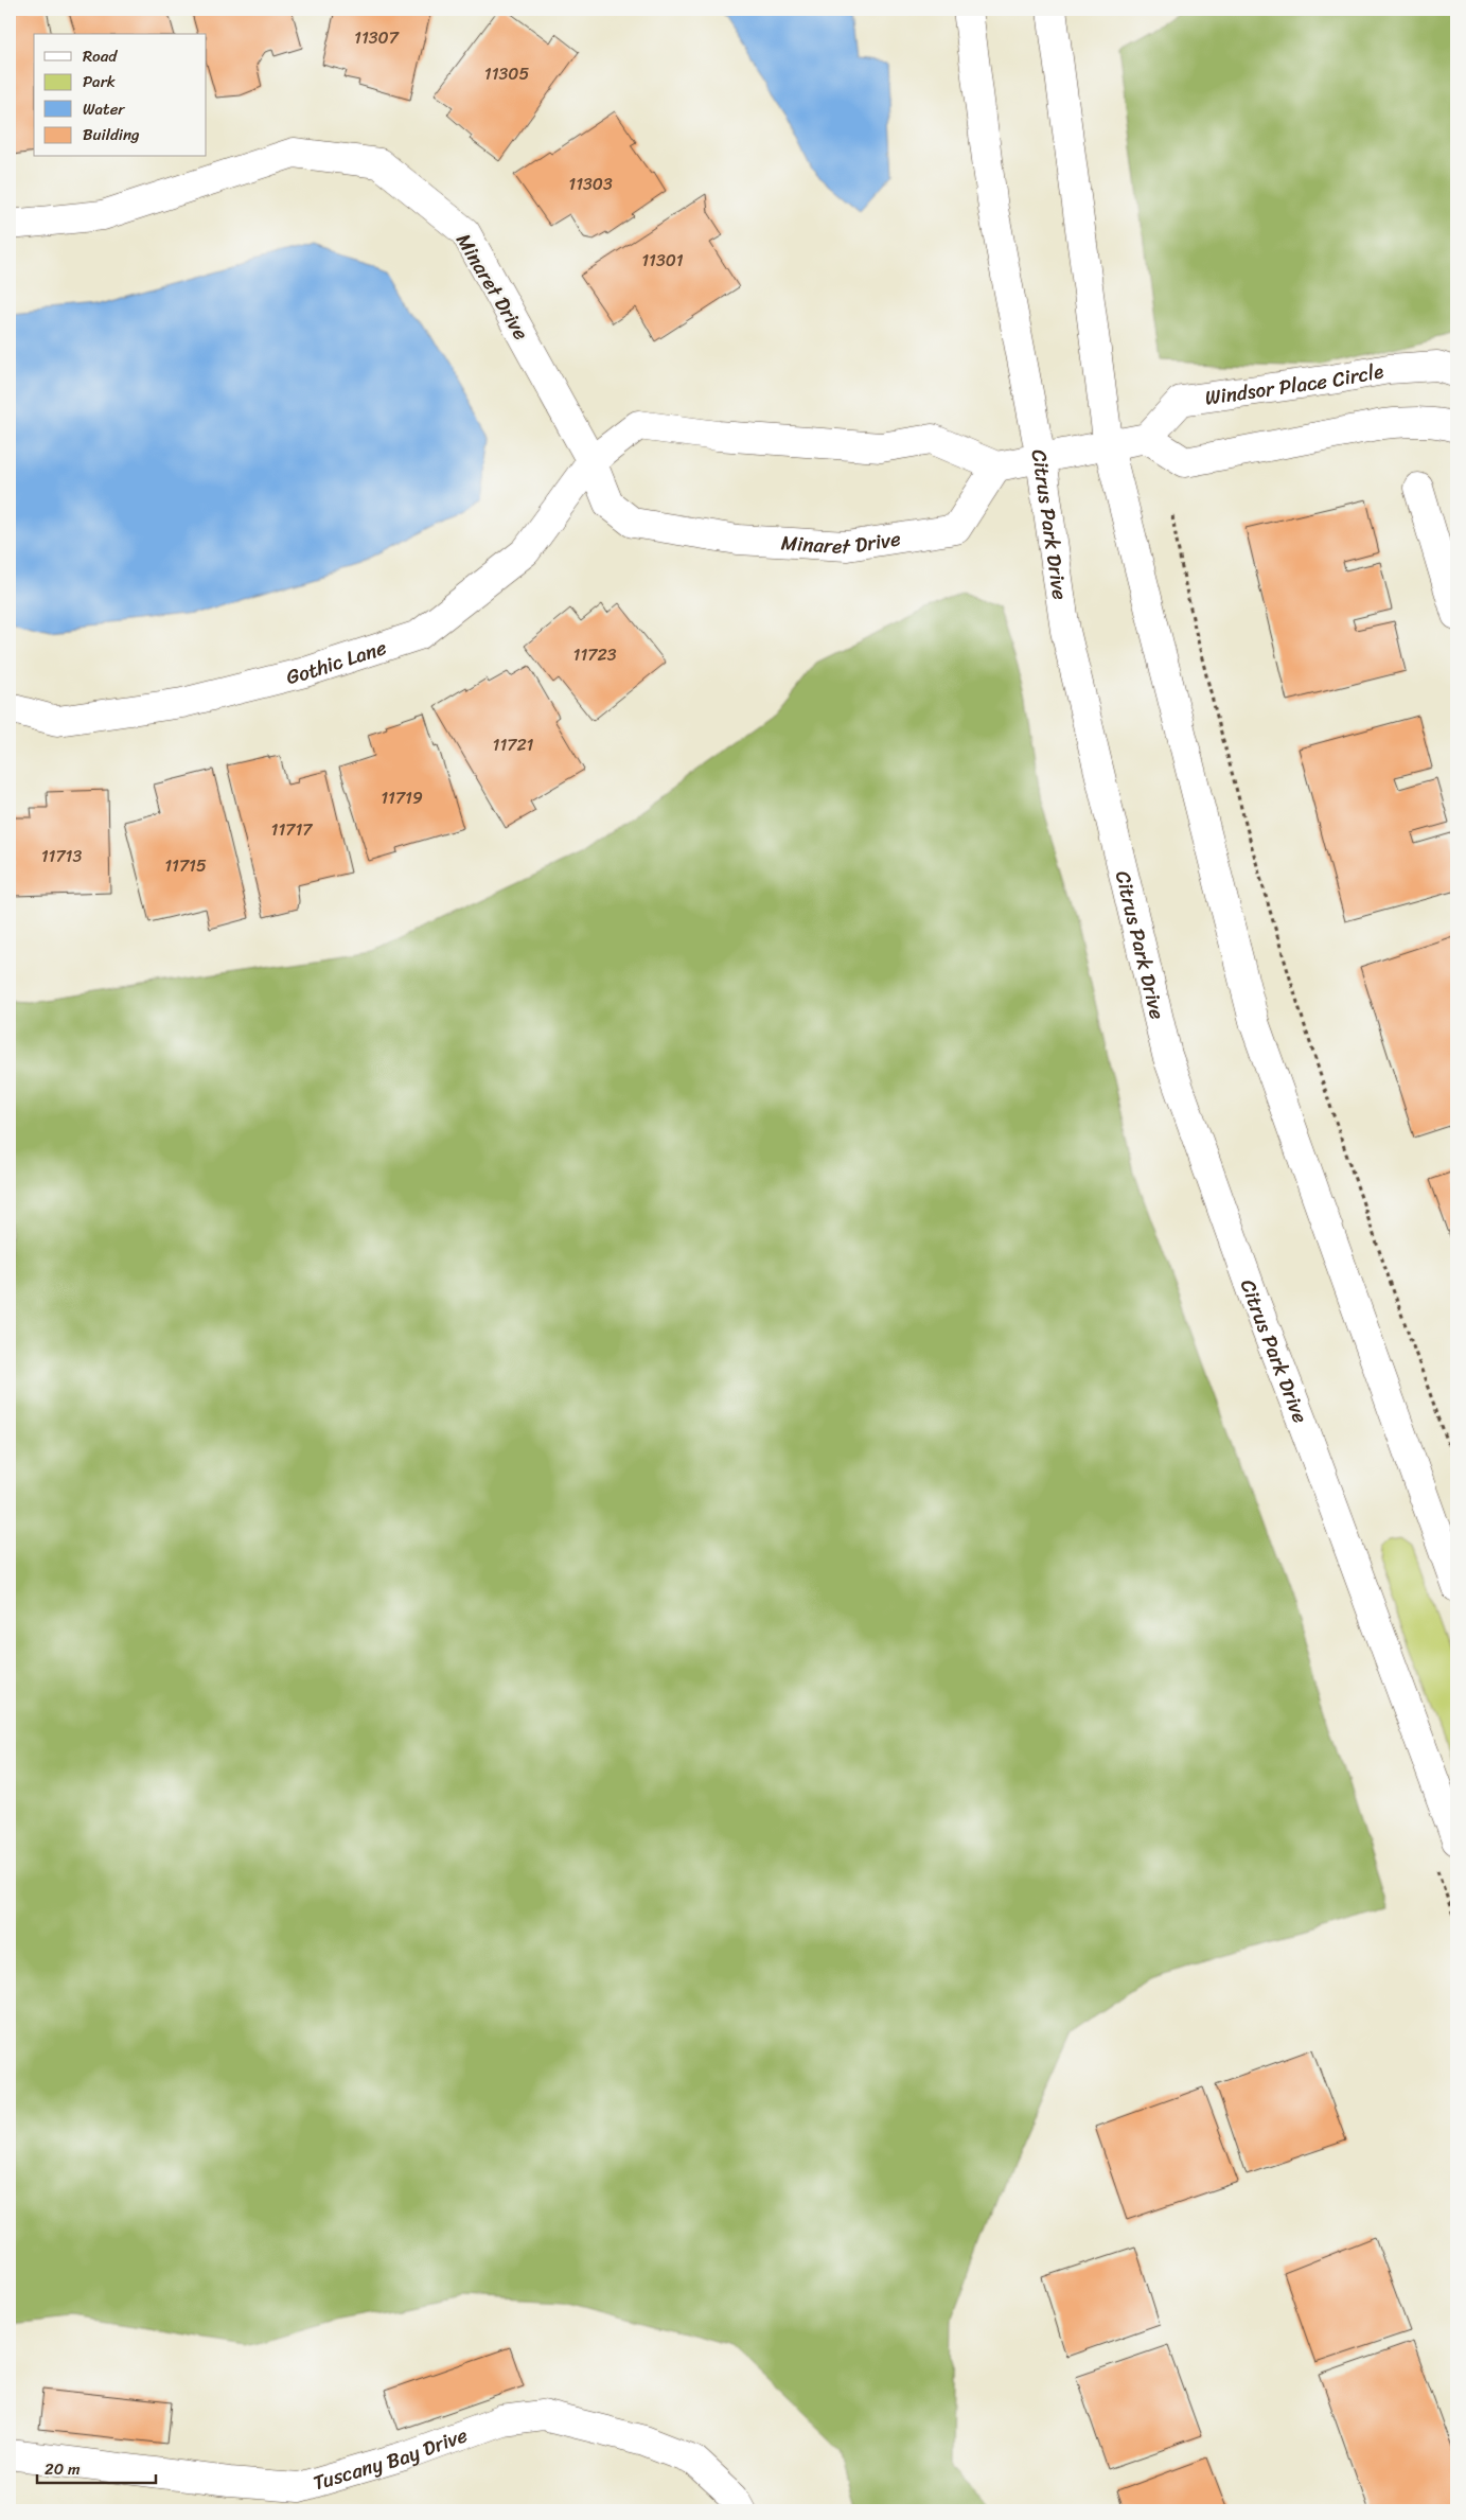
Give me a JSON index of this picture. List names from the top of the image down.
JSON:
{
  "streets": {
    "street": [
      "Minaret Drive",
      "Windsor Place Circle",
      "Citrus Park Drive",
      "Gothic Lane",
      "Tuscany Bay Drive"
    ]
  },
  "crossings": [
    ["Minaret Drive", "Gothic Lane"]
  ],
  "house_numbers": [
    "11307",
    "11305",
    "11303",
    "11301",
    "11723",
    "11721",
    "11719",
    "11717",
    "11713",
    "11715"
  ],
  "legend": [
    "Road",
    "Park",
    "Water",
    "Building"
  ],
  "scale_bar": "20 m"
}
